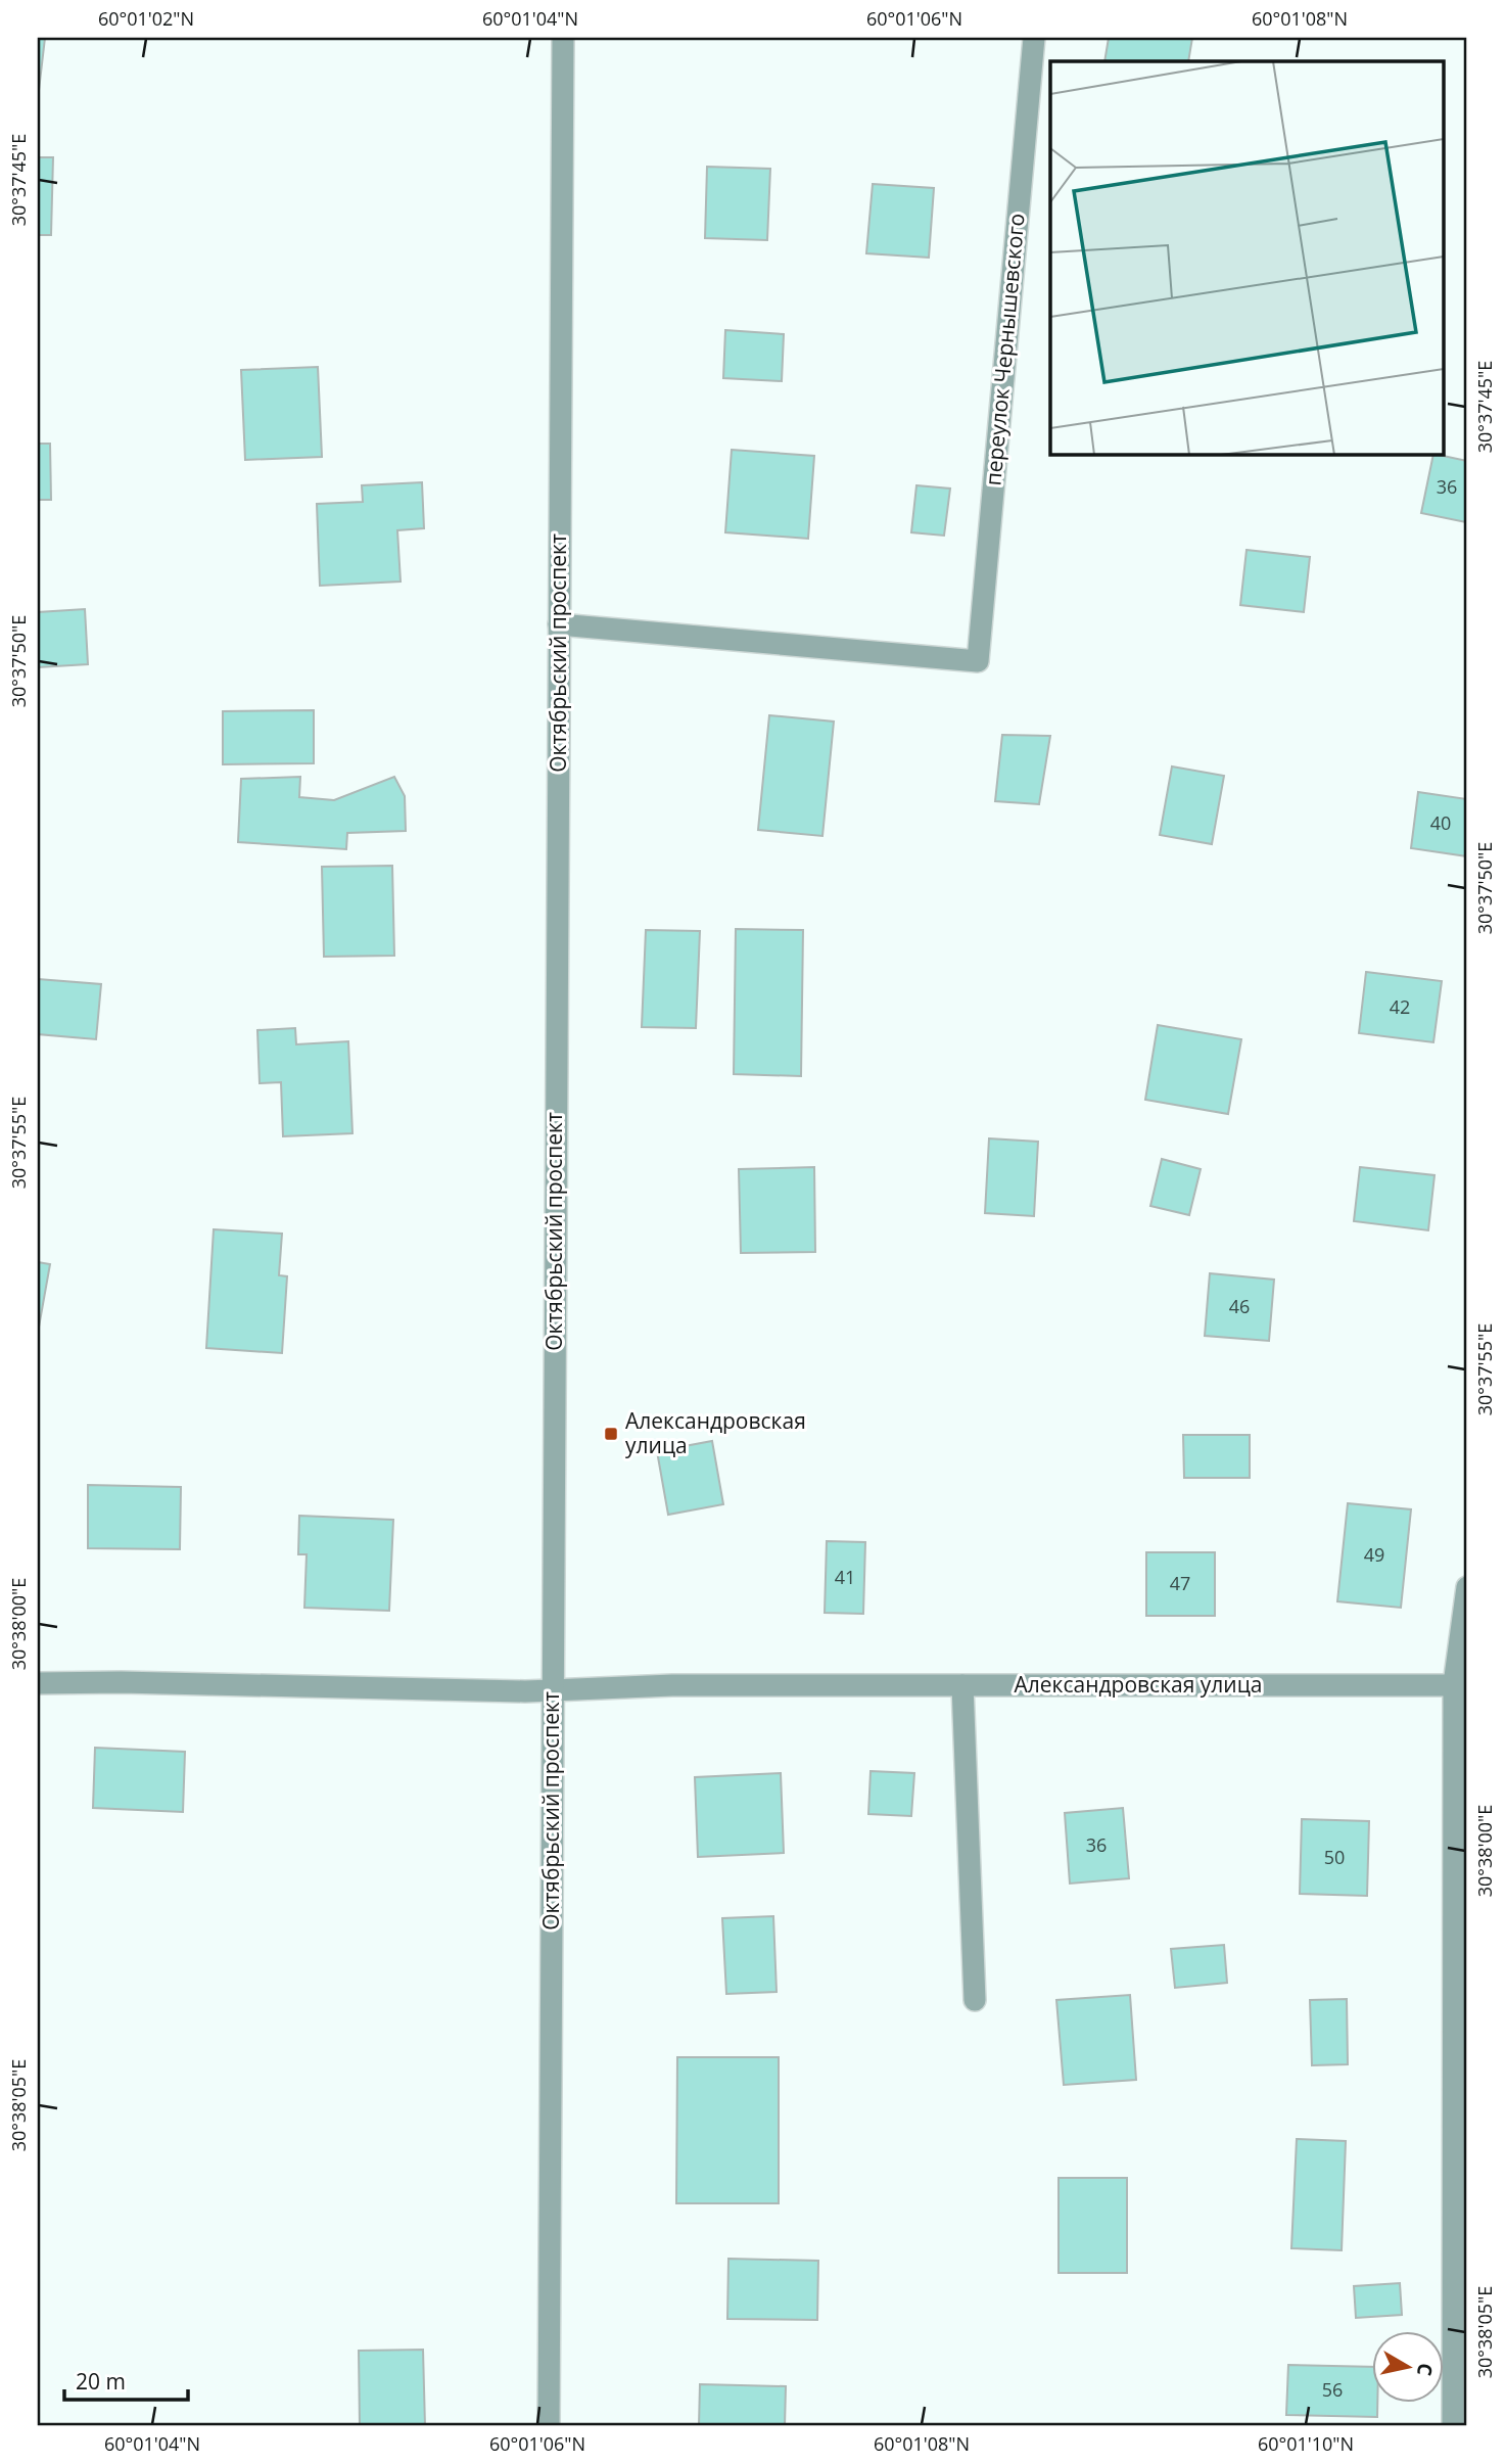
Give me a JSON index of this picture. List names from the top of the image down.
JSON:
{
  "streets": {
    "street": ["переулок Чернышевского", "Октябрьский проспект", "Александровская улица"]
  },
  "crossings": [
    ["переулок Чернышевского", "Октябрьский проспект"],
    ["Октябрьский проспект", "Александровская улица"]
  ],
  "places": {
    "transit": ["Александровская улица"]
  },
  "house_numbers": [
    "36",
    "40",
    "42",
    "46",
    "49",
    "41",
    "47",
    "36",
    "50",
    "56"
  ],
  "scale_bar": "20 m",
  "north": "right",
  "coordinates": [
    "60°01'02\"N",
    "60°01'04\"N",
    "60°01'06\"N",
    "60°01'08\"N",
    "30°37'45\"E",
    "30°37'50\"E",
    "30°37'55\"E",
    "30°38'00\"E",
    "30°38'05\"E",
    "60°01'10\"N"
  ]
}
